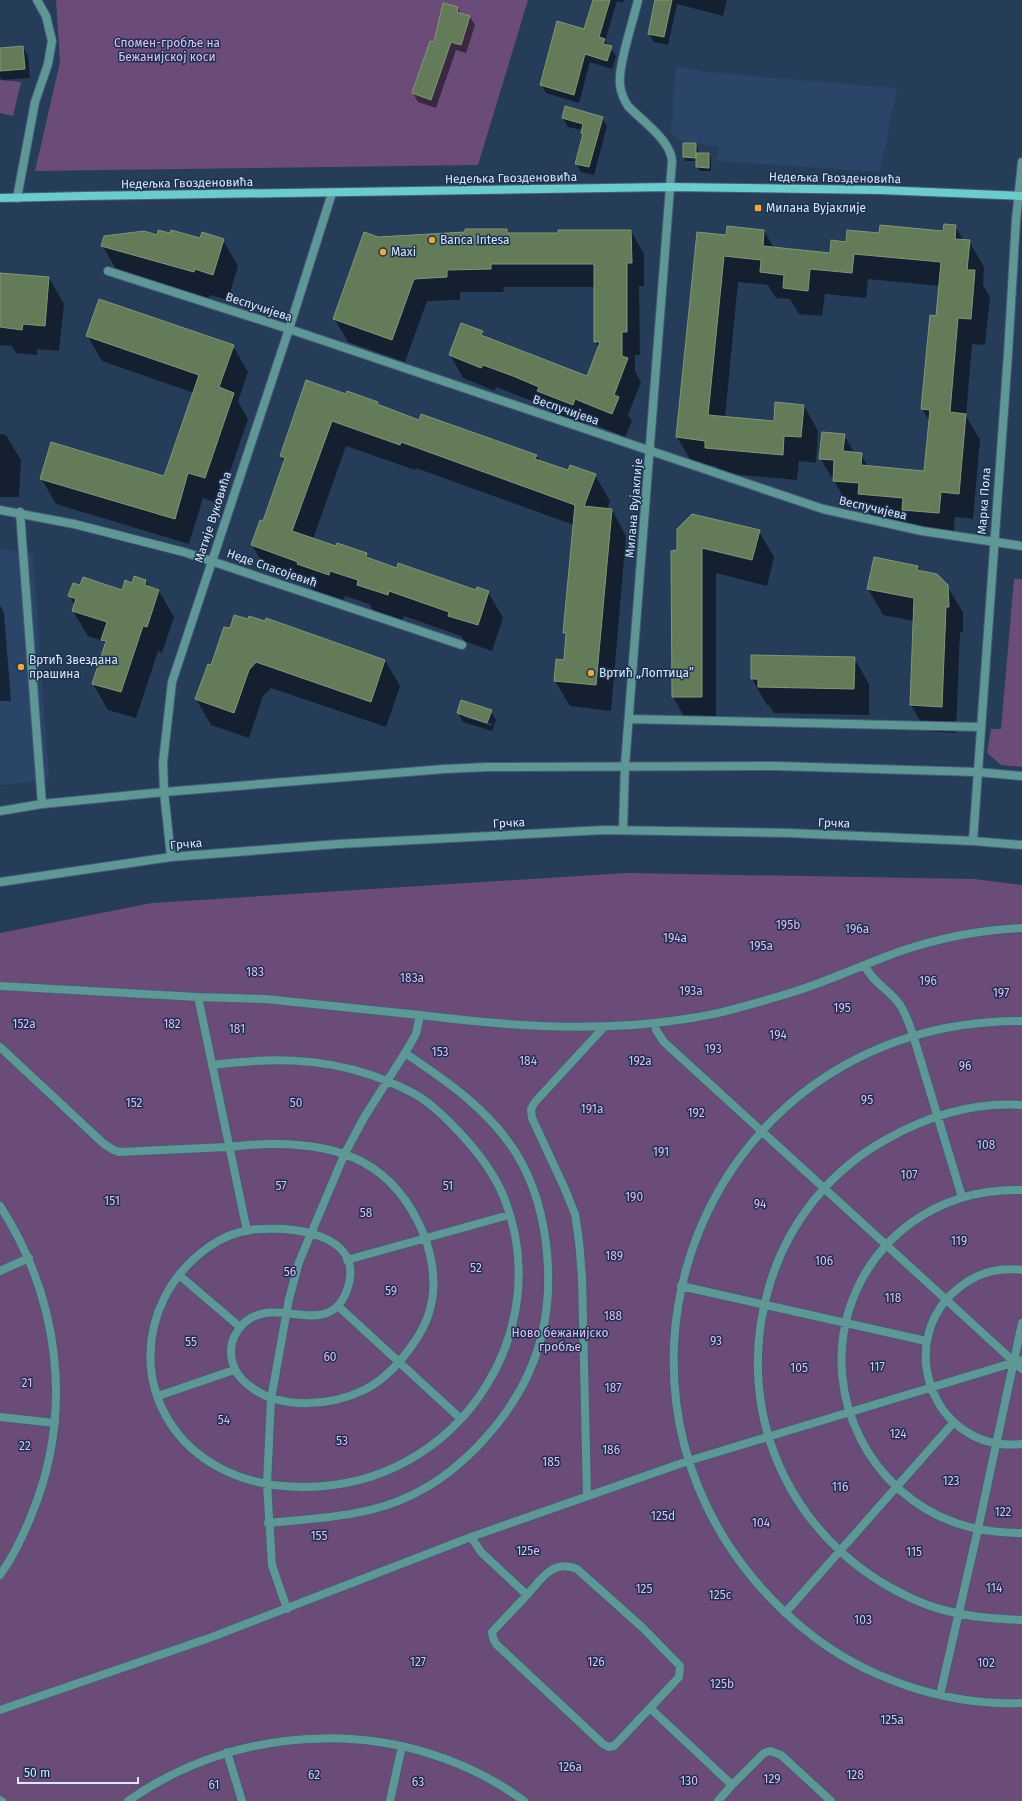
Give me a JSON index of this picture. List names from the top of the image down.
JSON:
{
  "streets": {
    "main road": ["Недељка Гвозденовића"],
    "street": [
      "Веспучијева",
      "Марка Пола",
      "Милана Вујаклије",
      "Матије Вуковића",
      "Неде Спасојевић",
      "Грчка"
    ]
  },
  "crossings": [
    ["Недељка Гвозденовића", "Марка Пола"],
    ["Недељка Гвозденовића", "Милана Вујаклије"],
    ["Недељка Гвозденовића", "Матије Вуковића"],
    ["Веспучијева", "Марка Пола"],
    ["Веспучијева", "Милана Вујаклије"],
    ["Веспучијева", "Матије Вуковића"],
    ["Марка Пола", "Грчка"],
    ["Милана Вујаклије", "Грчка"],
    ["Матије Вуковића", "Неде Спасојевић"],
    ["Матије Вуковића", "Грчка"]
  ],
  "parks": [
    "Спомен-гробље на Бежанијској коси",
    "195b",
    "196a",
    "194a",
    "195a",
    "183",
    "183a",
    "196",
    "193a",
    "197",
    "195",
    "152a",
    "182",
    "181",
    "194",
    "193",
    "153",
    "184",
    "192а",
    "96",
    "95",
    "152",
    "50",
    "191a",
    "192",
    "108",
    "191",
    "107",
    "57",
    "51",
    "190",
    "151",
    "94",
    "58",
    "119",
    "189",
    "106",
    "52",
    "56",
    "59",
    "118",
    "188",
    "Ново бежанијско гробље",
    "93",
    "55",
    "60",
    "117",
    "105",
    "21",
    "187",
    "54",
    "124",
    "53",
    "22",
    "186",
    "185",
    "123",
    "116",
    "122",
    "125d",
    "104",
    "155",
    "125e",
    "115",
    "114",
    "125",
    "125c",
    "103",
    "127",
    "126",
    "102",
    "125b",
    "125a",
    "126a",
    "62",
    "128",
    "129",
    "130",
    "63",
    "61"
  ],
  "places": {
    "transit": ["Милана Вујаклије"],
    "other": [
      "Banca Intesa",
      "Maxi",
      "Вртић Звездана прашина",
      "Вртић „Лоптица”"
    ]
  },
  "scale_bar": "50 m"
}
